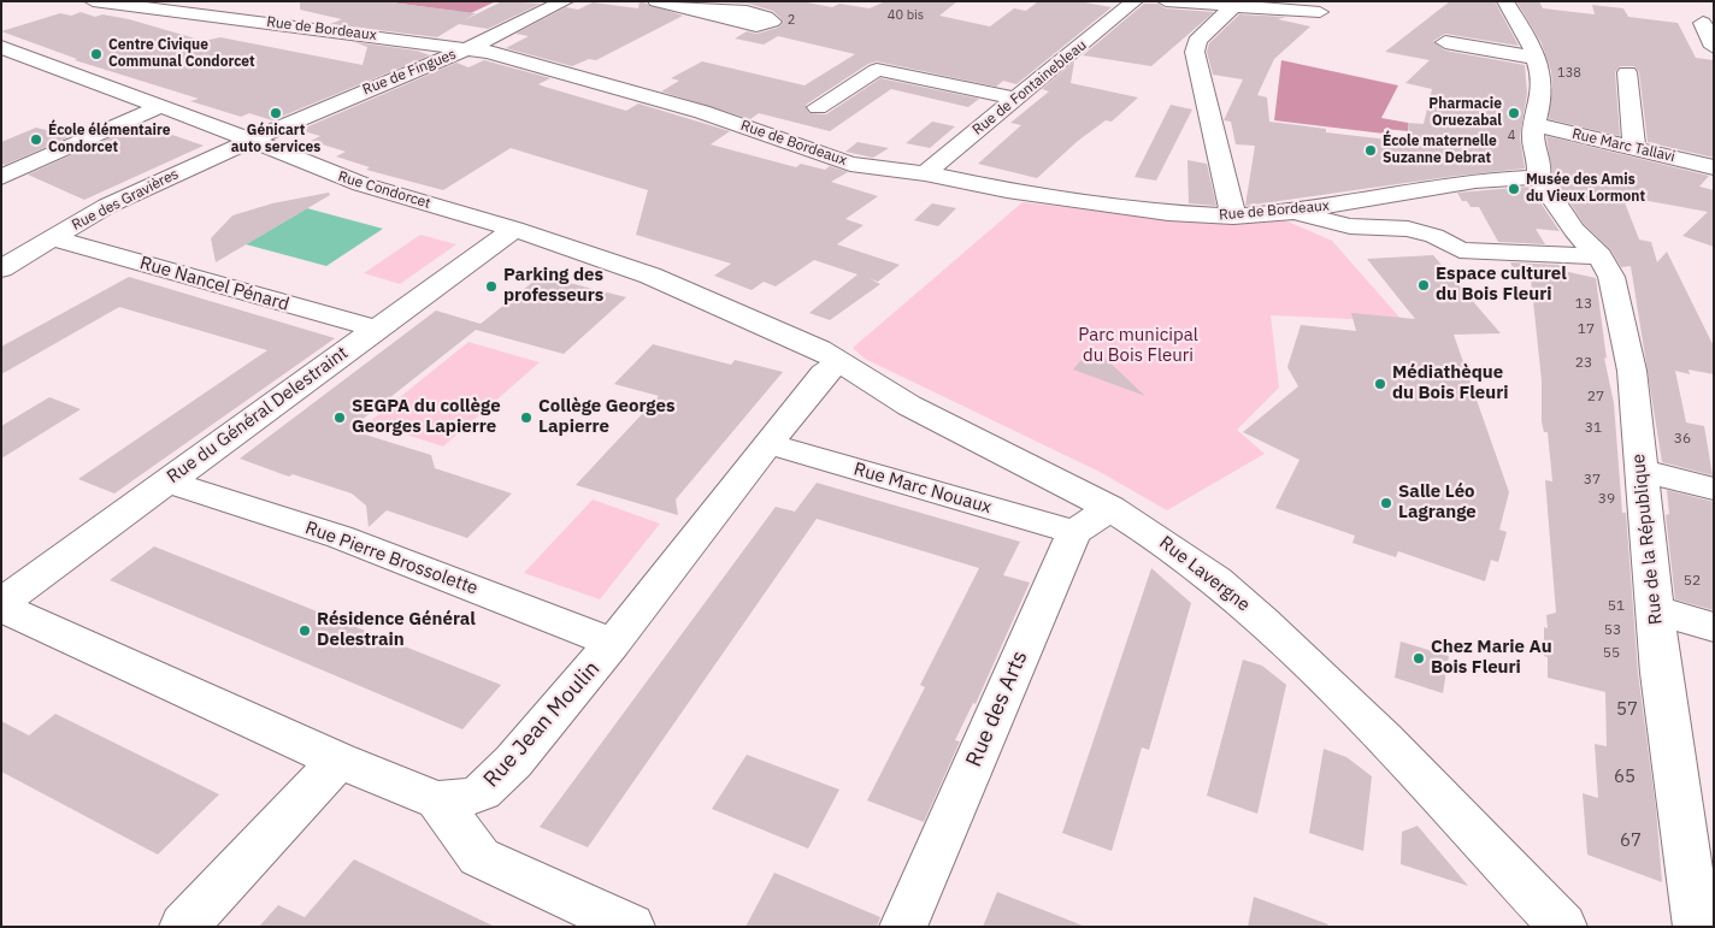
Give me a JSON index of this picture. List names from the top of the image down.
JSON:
{
  "streets": {
    "street": [
      "Rue de Bordeaux",
      "Rue de Fingues",
      "Rue de Fontainebleau",
      "Rue Marc Tallavi",
      "Rue Condorcet",
      "Rue des Gravières",
      "Rue Nancel Pénard",
      "Rue du Général Delestraint",
      "Rue Marc Nouaux",
      "Rue de la République",
      "Rue Pierre Brossolette",
      "Rue Lavergne",
      "Rue des Arts",
      "Rue Jean Moulin"
    ]
  },
  "crossings": [
    ["Rue de Bordeaux", "Rue de Fingues"],
    ["Rue de Bordeaux", "Rue de Fontainebleau"],
    ["Rue de Bordeaux", "Rue de la République"],
    ["Rue de Fingues", "Rue Condorcet"],
    ["Rue de Fingues", "Rue des Gravières"],
    ["Rue Condorcet", "Rue des Gravières"],
    ["Rue Condorcet", "Rue du Général Delestraint"],
    ["Rue Condorcet", "Rue Lavergne"],
    ["Rue des Gravières", "Rue Nancel Pénard"],
    ["Rue Nancel Pénard", "Rue du Général Delestraint"],
    ["Rue du Général Delestraint", "Rue Pierre Brossolette"],
    ["Rue du Général Delestraint", "Rue Jean Moulin"],
    ["Rue Marc Nouaux", "Rue des Arts"],
    ["Rue Marc Nouaux", "Rue Jean Moulin"],
    ["Rue Pierre Brossolette", "Rue Jean Moulin"],
    ["Rue Lavergne", "Rue Jean Moulin"]
  ],
  "parks": ["Parc municipal du Bois Fleuri"],
  "places": [
    "Centre Civique Communal Condorcet",
    "Génicart auto services",
    "Pharmacie Oruezabal",
    "École élémentaire Condorcet",
    "École maternelle Suzanne Debrat",
    "Musée des Amis du Vieux Lormont",
    "Espace culturel du Bois Fleuri",
    "Parking des professeurs",
    "Médiathèque du Bois Fleuri",
    "SEGPA du collège Georges Lapierre",
    "Collège Georges Lapierre",
    "Salle Léo Lagrange",
    "Résidence Général Delestrain",
    "Chez Marie Au Bois Fleuri"
  ],
  "house_numbers": [
    "40 bis",
    "2",
    "138",
    "4",
    "13",
    "17",
    "23",
    "27",
    "31",
    "36",
    "37",
    "39",
    "52",
    "51",
    "53",
    "55",
    "57",
    "65",
    "67"
  ]
}
